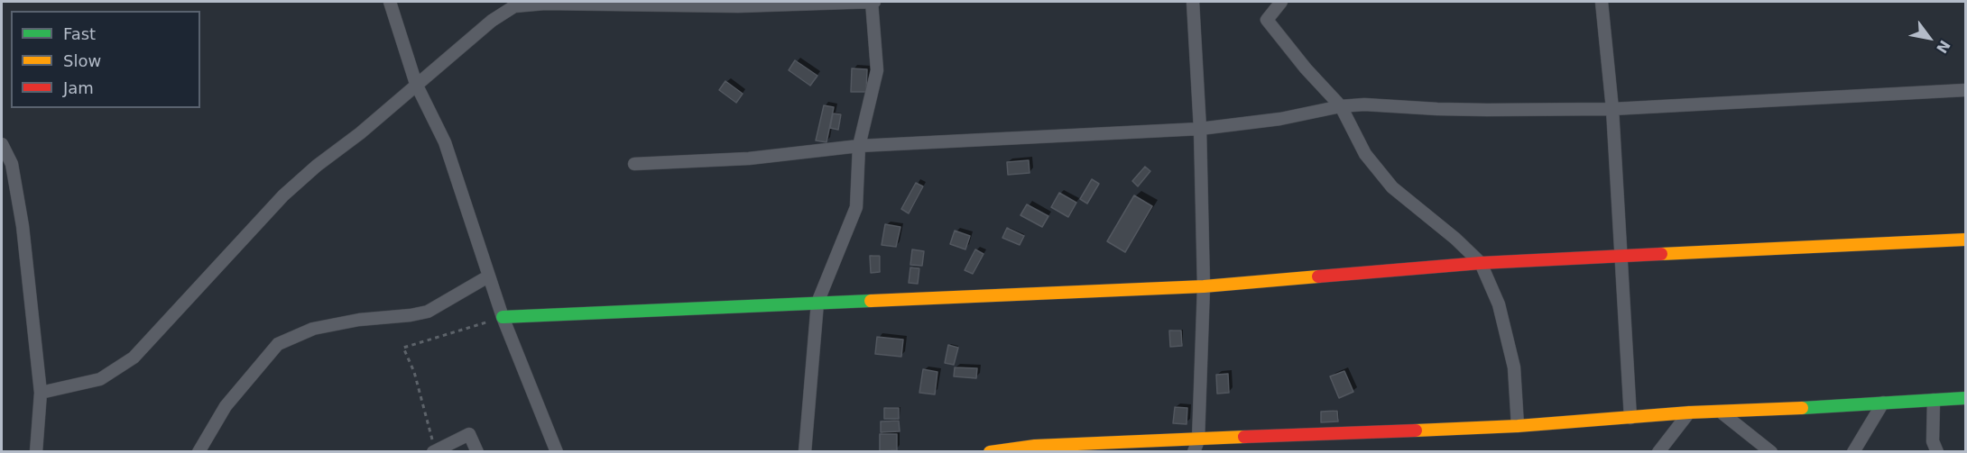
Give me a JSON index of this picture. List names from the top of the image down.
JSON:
{
  "legend": ["Fast", "Slow", "Jam"],
  "north": "bottom right"
}
